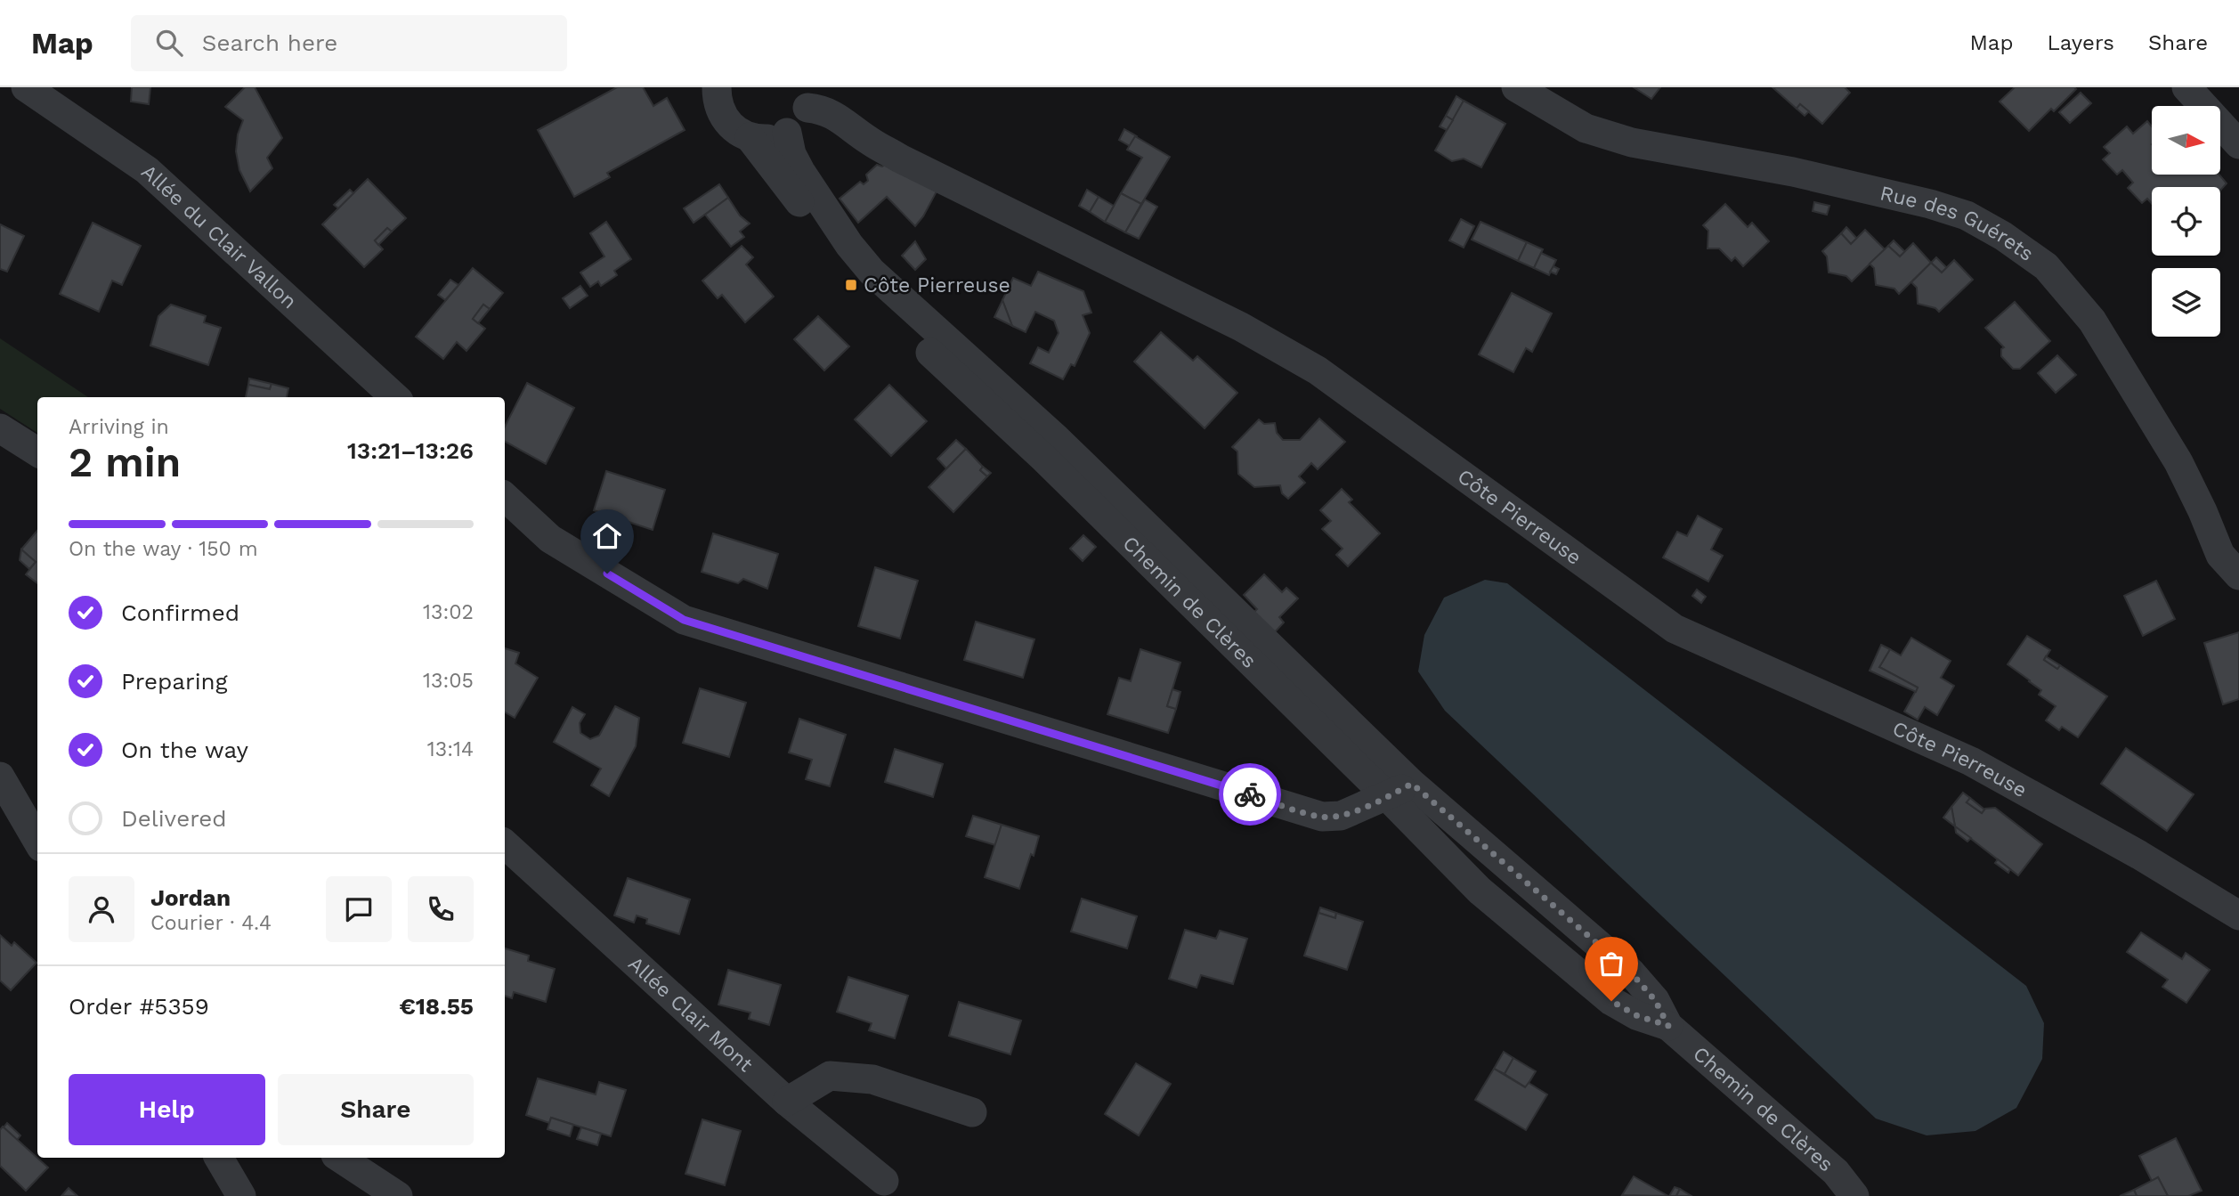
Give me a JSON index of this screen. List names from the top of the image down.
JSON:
{
  "streets": {
    "street": [
      "Rue des Guérets",
      "Allée du Clair Vallon",
      "Côte Pierreuse",
      "Chemin de Clères",
      "Allée Clair Mont"
    ]
  },
  "places": {
    "transit": ["Côte Pierreuse"]
  },
  "north": "right",
  "page": {
    "header": "Map",
    "search": "Search here",
    "nav": ["Map", "Layers", "Share"],
    "heading": ["2 min", "Arriving in", "13:21–13:26"],
    "panel": [
      "Jordan",
      "Courier · 4.4",
      "Order #5359",
      "€18.55"
    ],
    "bar": "On the way · 150 m",
    "list": [
      ["Confirmed", "13:02"],
      ["Preparing", "13:05"],
      ["On the way", "13:14"],
      "Delivered"
    ],
    "buttons": ["Help", "Share"]
  }
}
